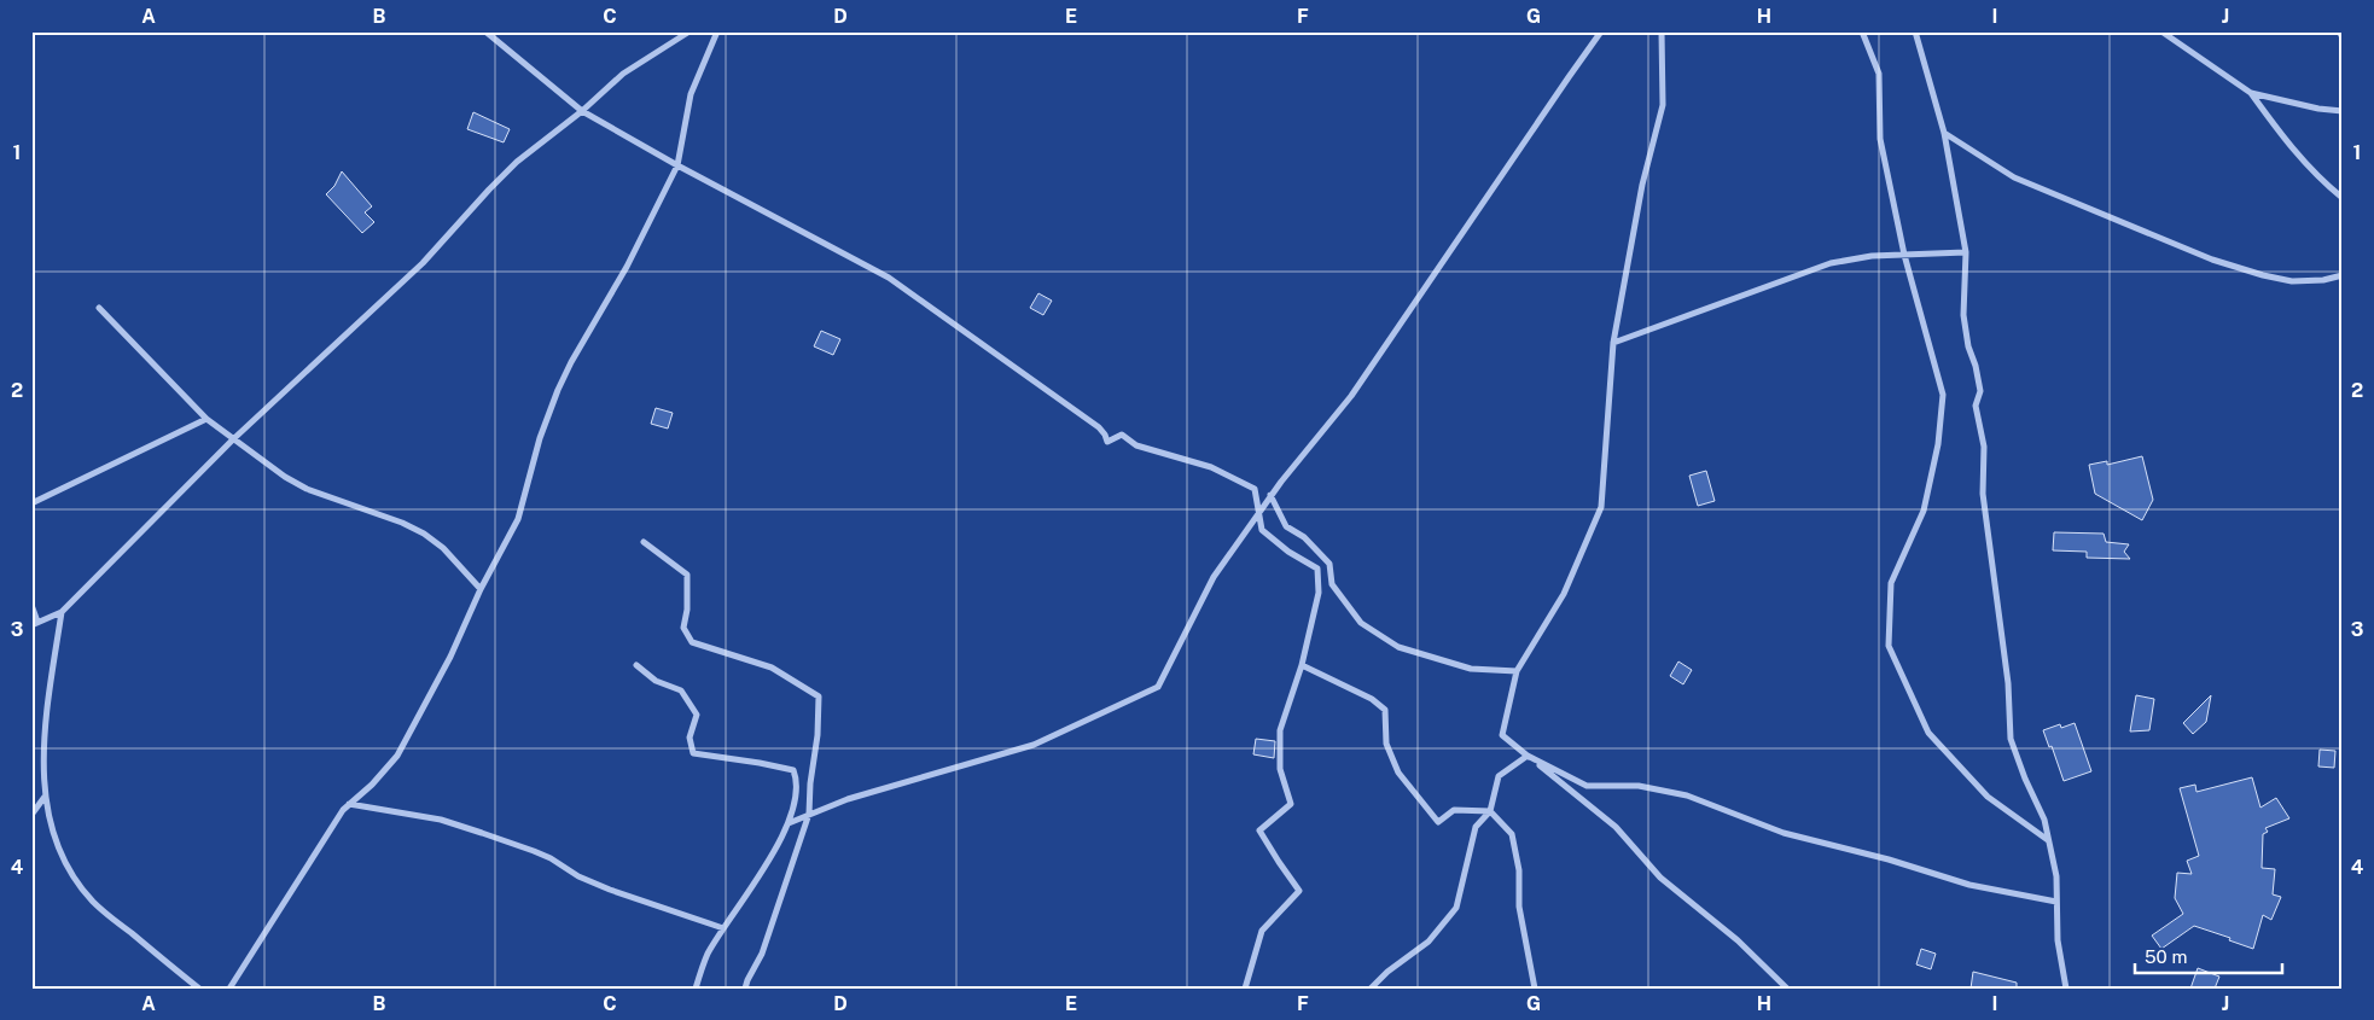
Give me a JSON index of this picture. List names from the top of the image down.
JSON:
{
  "scale_bar": "50 m",
  "grid": {
    "columns": [
      "A",
      "B",
      "C",
      "D",
      "E",
      "F",
      "G",
      "H",
      "I",
      "J"
    ],
    "rows": [
      "1",
      "2",
      "3",
      "4"
    ]
  }
}
